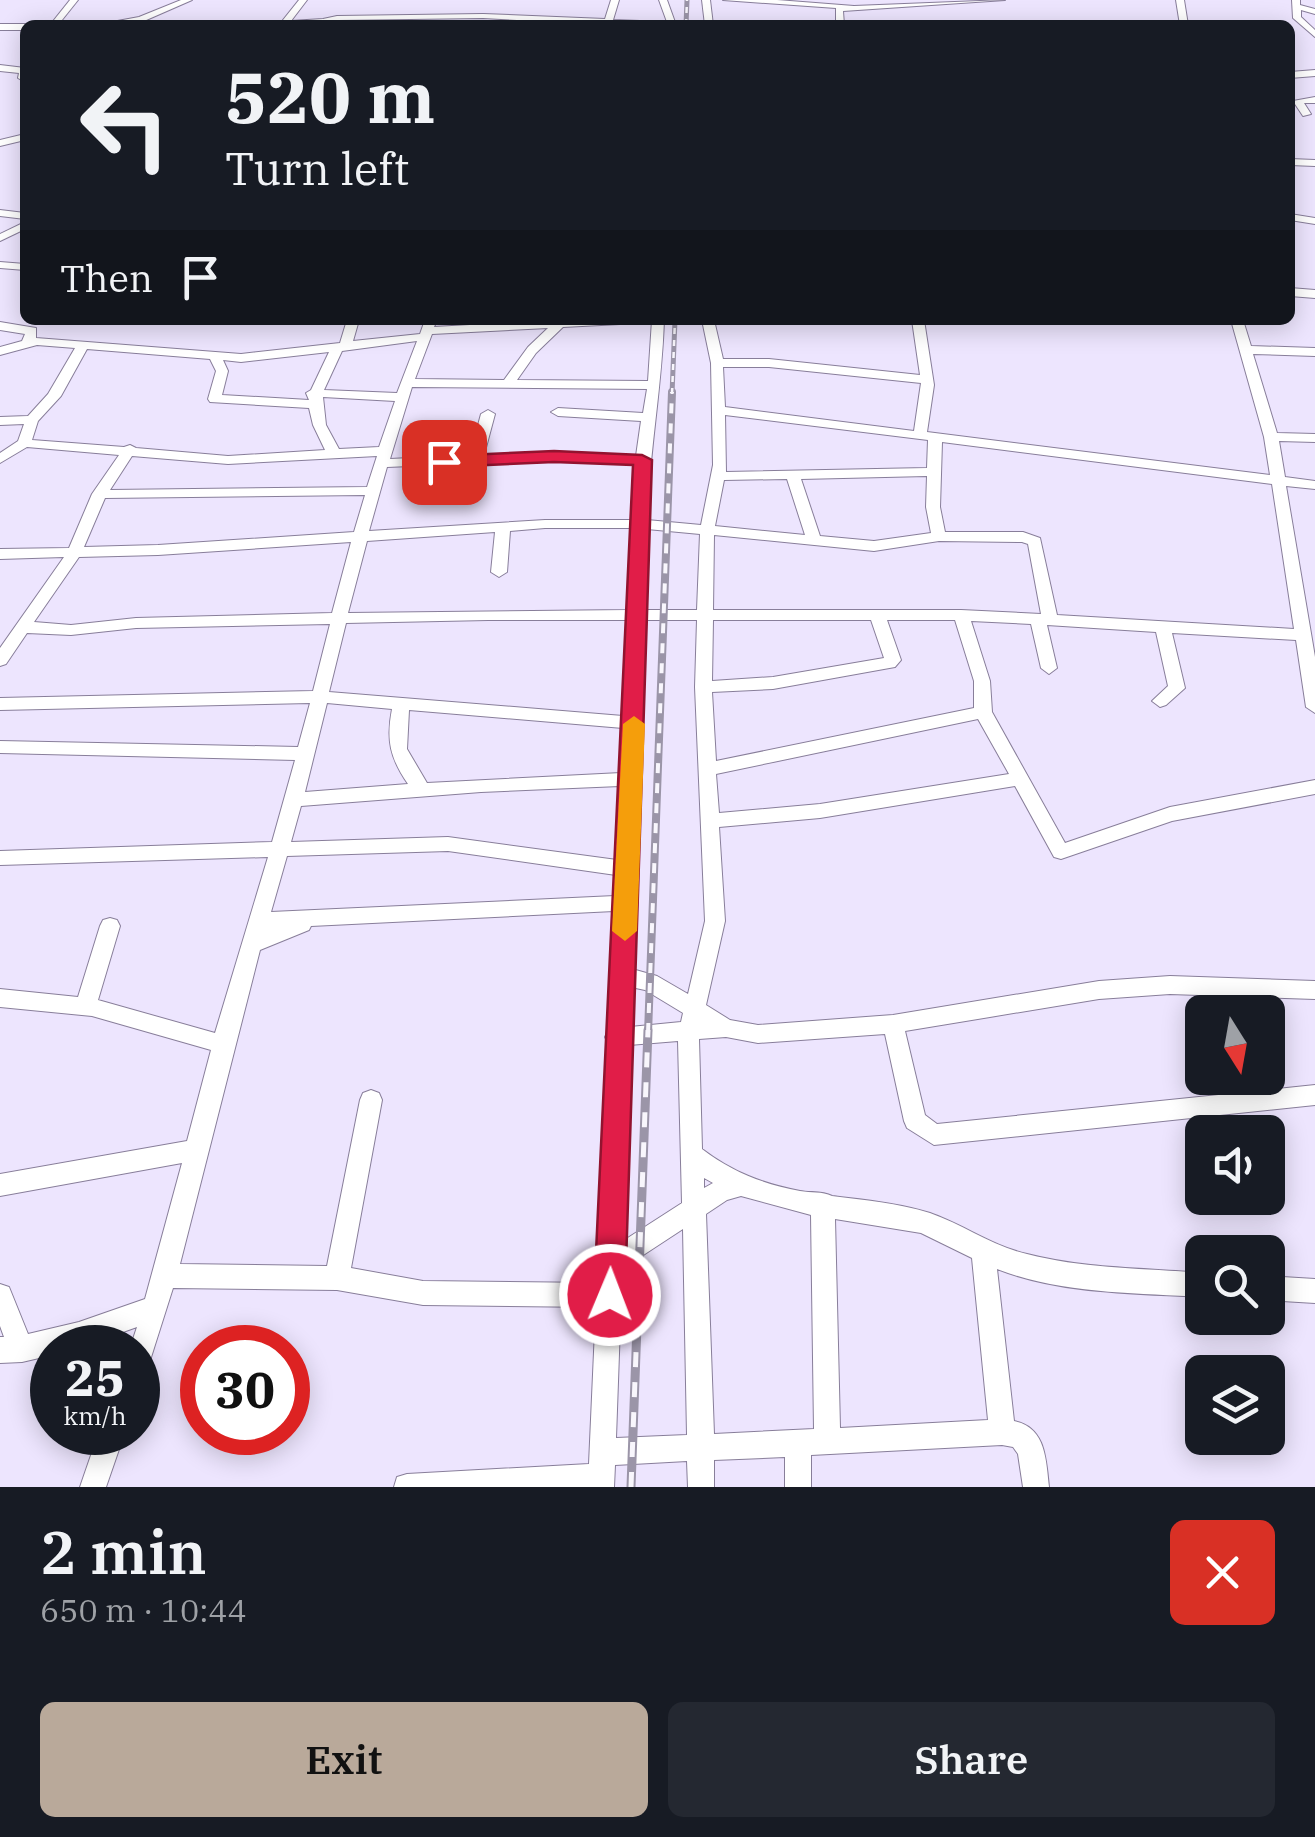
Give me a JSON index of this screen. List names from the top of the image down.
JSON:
{
  "north": "bottom",
  "page": {
    "turn": ["520 m", "Turn left"],
    "then": "Then",
    "speed": "25 km/h",
    "limit": "30",
    "heading": ["2 min", "650 m · 10:44"],
    "buttons": ["Exit", "Share"]
  }
}
